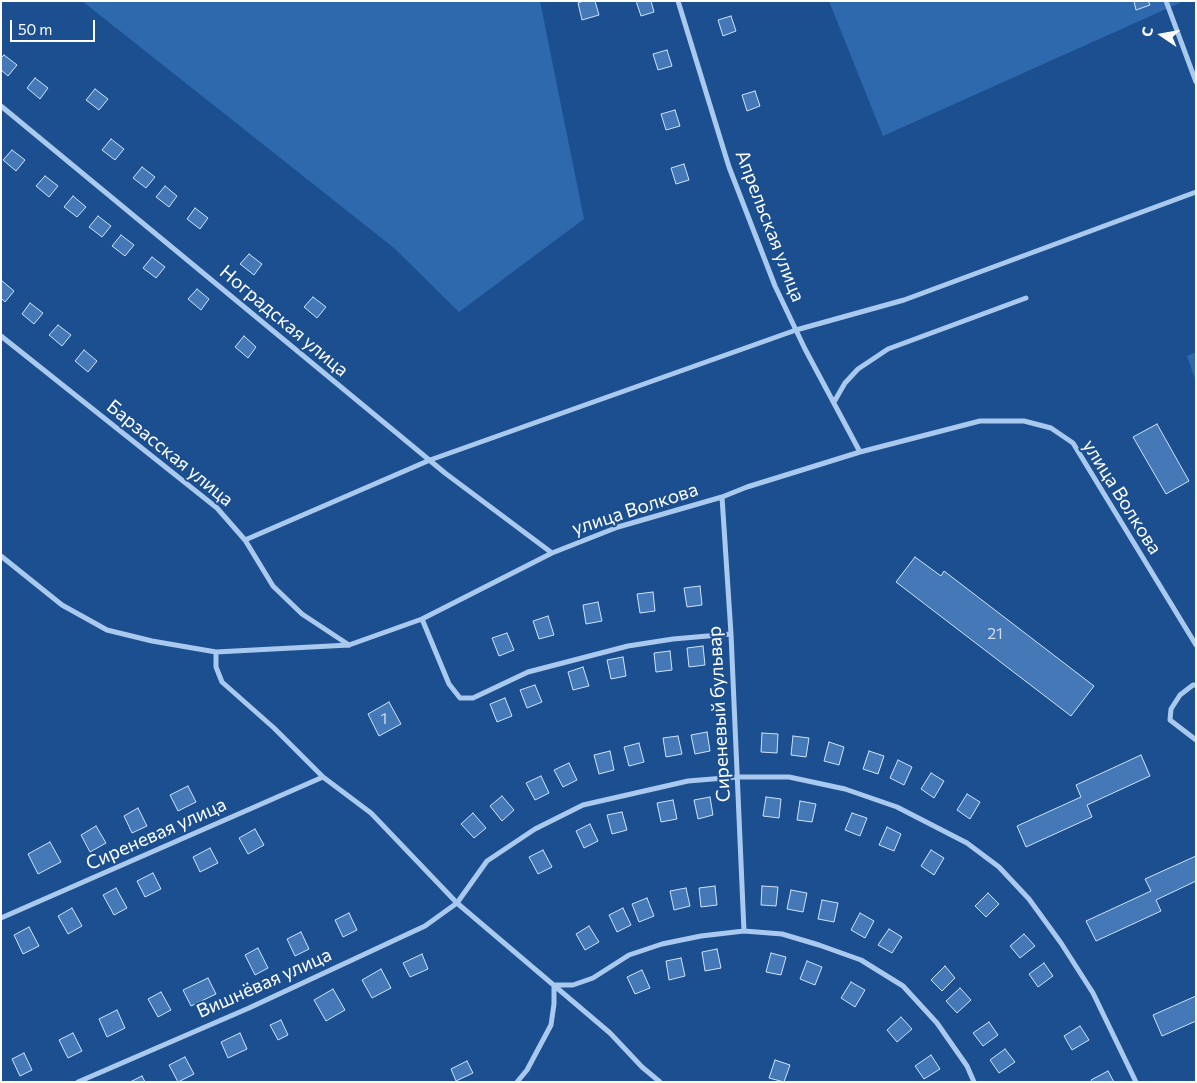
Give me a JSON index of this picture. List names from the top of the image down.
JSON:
{
  "streets": {
    "street": [
      "Апрельская улица",
      "Ноградская улица",
      "Барзасская улица",
      "улица Волкова",
      "Сиреневый бульвар",
      "Сиреневая улица",
      "Вишнёвая улица"
    ]
  },
  "crossings": [
    ["Апрельская улица", "улица Волкова"],
    ["Ноградская улица", "улица Волкова"],
    ["Барзасская улица", "улица Волкова"],
    ["улица Волкова", "Сиреневый бульвар"],
    ["Сиреневый бульвар", "Вишнёвая улица"]
  ],
  "house_numbers": ["21", "1"],
  "scale_bar": "50 m",
  "north": "left"
}
